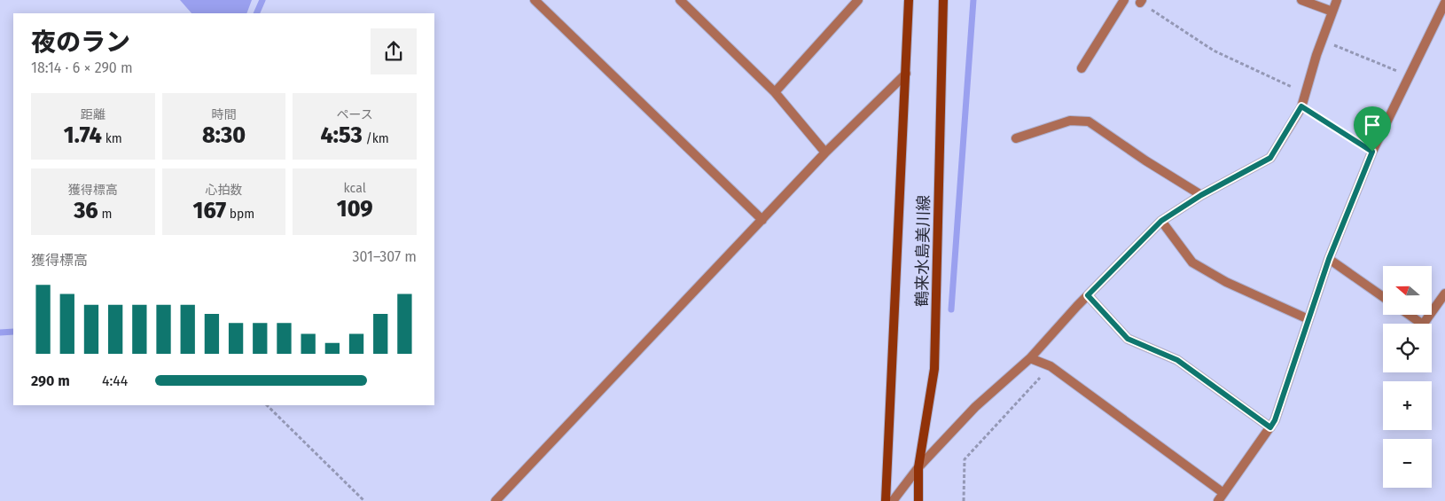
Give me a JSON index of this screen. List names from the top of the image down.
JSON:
{
  "streets": {
    "main road": ["鶴来水島美川線"]
  },
  "north": "left",
  "page": {
    "heading": ["夜のラン", "18:14 · 6 × 290 m"],
    "stats": [
      ["距離", "1.74 km"],
      ["時間", "8:30"],
      ["ペース", "4:53 /km"],
      ["獲得標高", "36 m"],
      ["心拍数", "167 bpm"],
      ["kcal", "109"]
    ],
    "chart": ["獲得標高", "301–307 m"],
    "map_buttons": ["+", "−"],
    "list": [
      {
        "name": "290 m",
        "note": "4:44"
      }
    ]
  }
}
